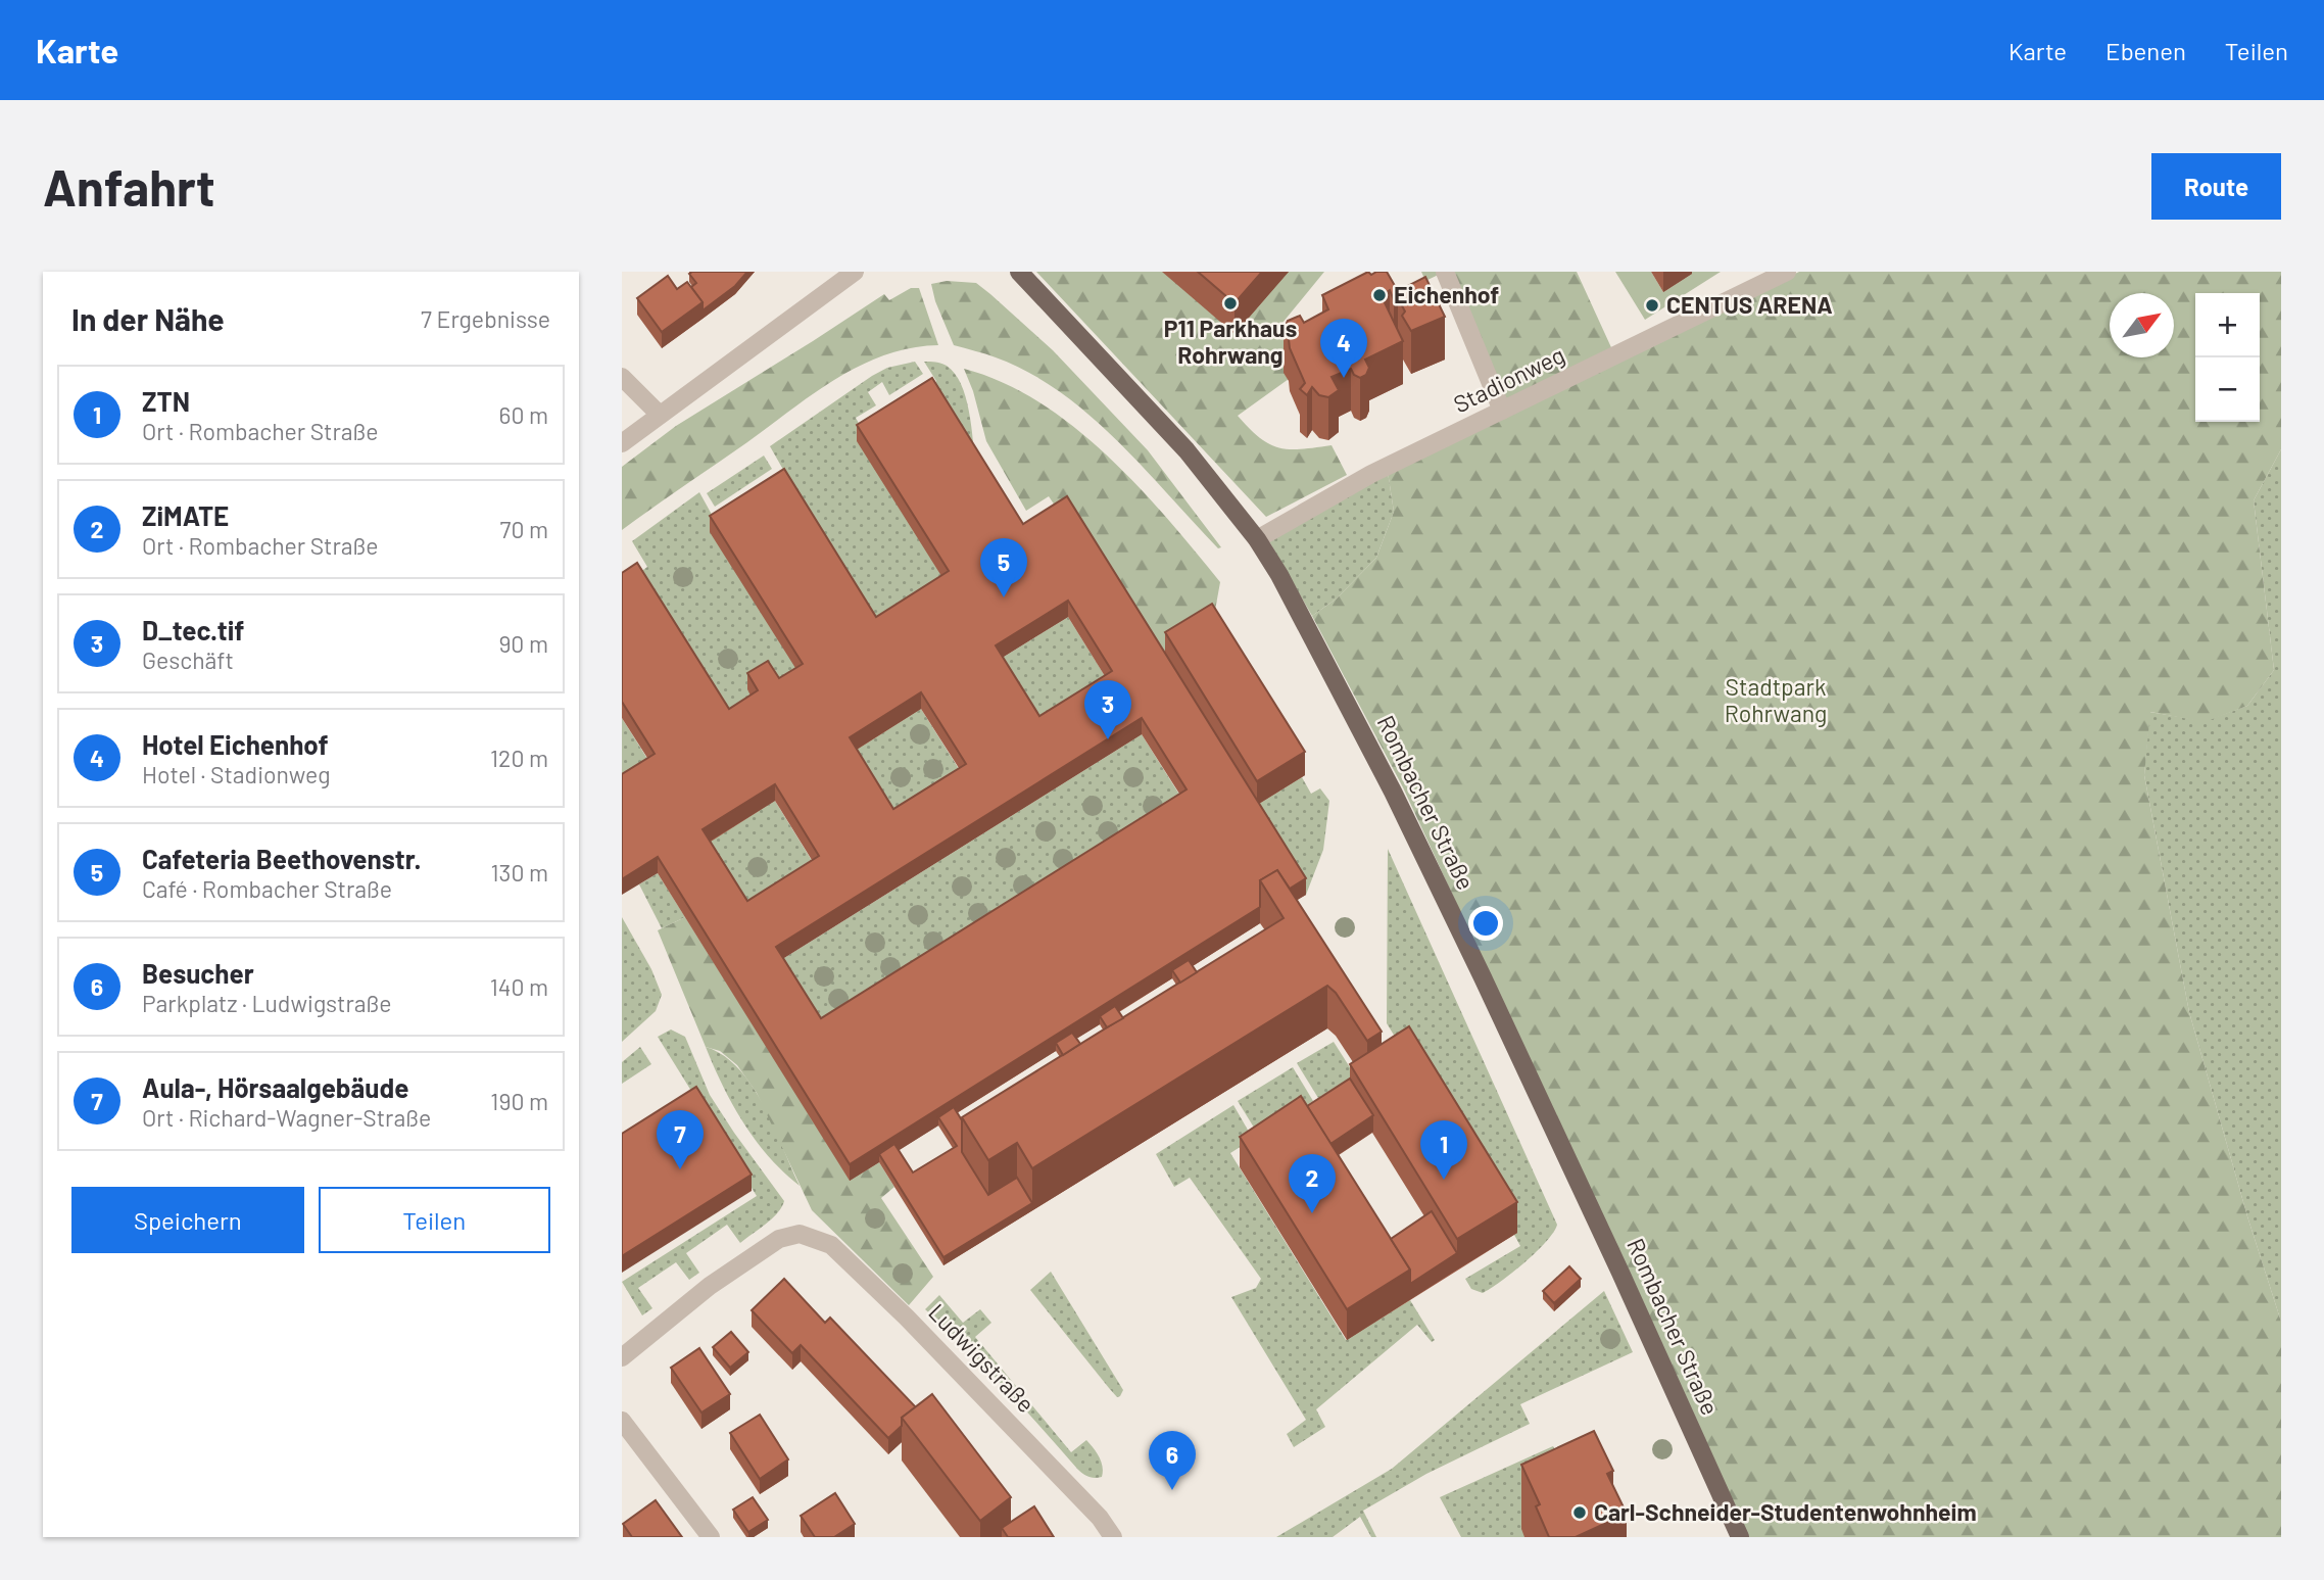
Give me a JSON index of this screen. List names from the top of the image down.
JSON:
{
  "streets": {
    "main road": ["Rombacher Straße"],
    "street": ["Stadionweg", "Ludwigstraße"]
  },
  "crossings": [
    ["Stadionweg", "Rombacher Straße"]
  ],
  "parks": ["Stadtpark Rohrwang"],
  "places": [
    "Eichenhof",
    "P11 Parkhaus Rohrwang",
    "CENTUS ARENA",
    "Carl-Schneider-Studentenwohnheim"
  ],
  "north": "top right",
  "page": {
    "header": "Karte",
    "nav": ["Karte", "Ebenen", "Teilen"],
    "buttons": [
      "Route",
      ["Speichern", "Teilen"]
    ],
    "title": "Anfahrt",
    "heading": ["In der Nähe", "7 Ergebnisse"],
    "map_buttons": ["+", "−"],
    "pins": [
      "4",
      "5",
      "3",
      "7",
      "1",
      "2",
      "6"
    ],
    "list": [
      {
        "mark": "1",
        "name": "ZTN",
        "note": "Ort · Rombacher Straße",
        "value": "60 m"
      },
      {
        "mark": "2",
        "name": "ZiMATE",
        "note": "Ort · Rombacher Straße",
        "value": "70 m"
      },
      {
        "mark": "3",
        "name": "D_tec.tif",
        "note": "Geschäft",
        "value": "90 m"
      },
      {
        "mark": "4",
        "name": "Hotel Eichenhof",
        "note": "Hotel · Stadionweg",
        "value": "120 m"
      },
      {
        "mark": "5",
        "name": "Cafeteria Beethovenstr.",
        "note": "Café · Rombacher Straße",
        "value": "130 m"
      },
      {
        "mark": "6",
        "name": "Besucher",
        "note": "Parkplatz · Ludwigstraße",
        "value": "140 m"
      },
      {
        "mark": "7",
        "name": "Aula-, Hörsaalgebäude",
        "note": "Ort · Richard-Wagner-Straße",
        "value": "190 m"
      }
    ]
  }
}
